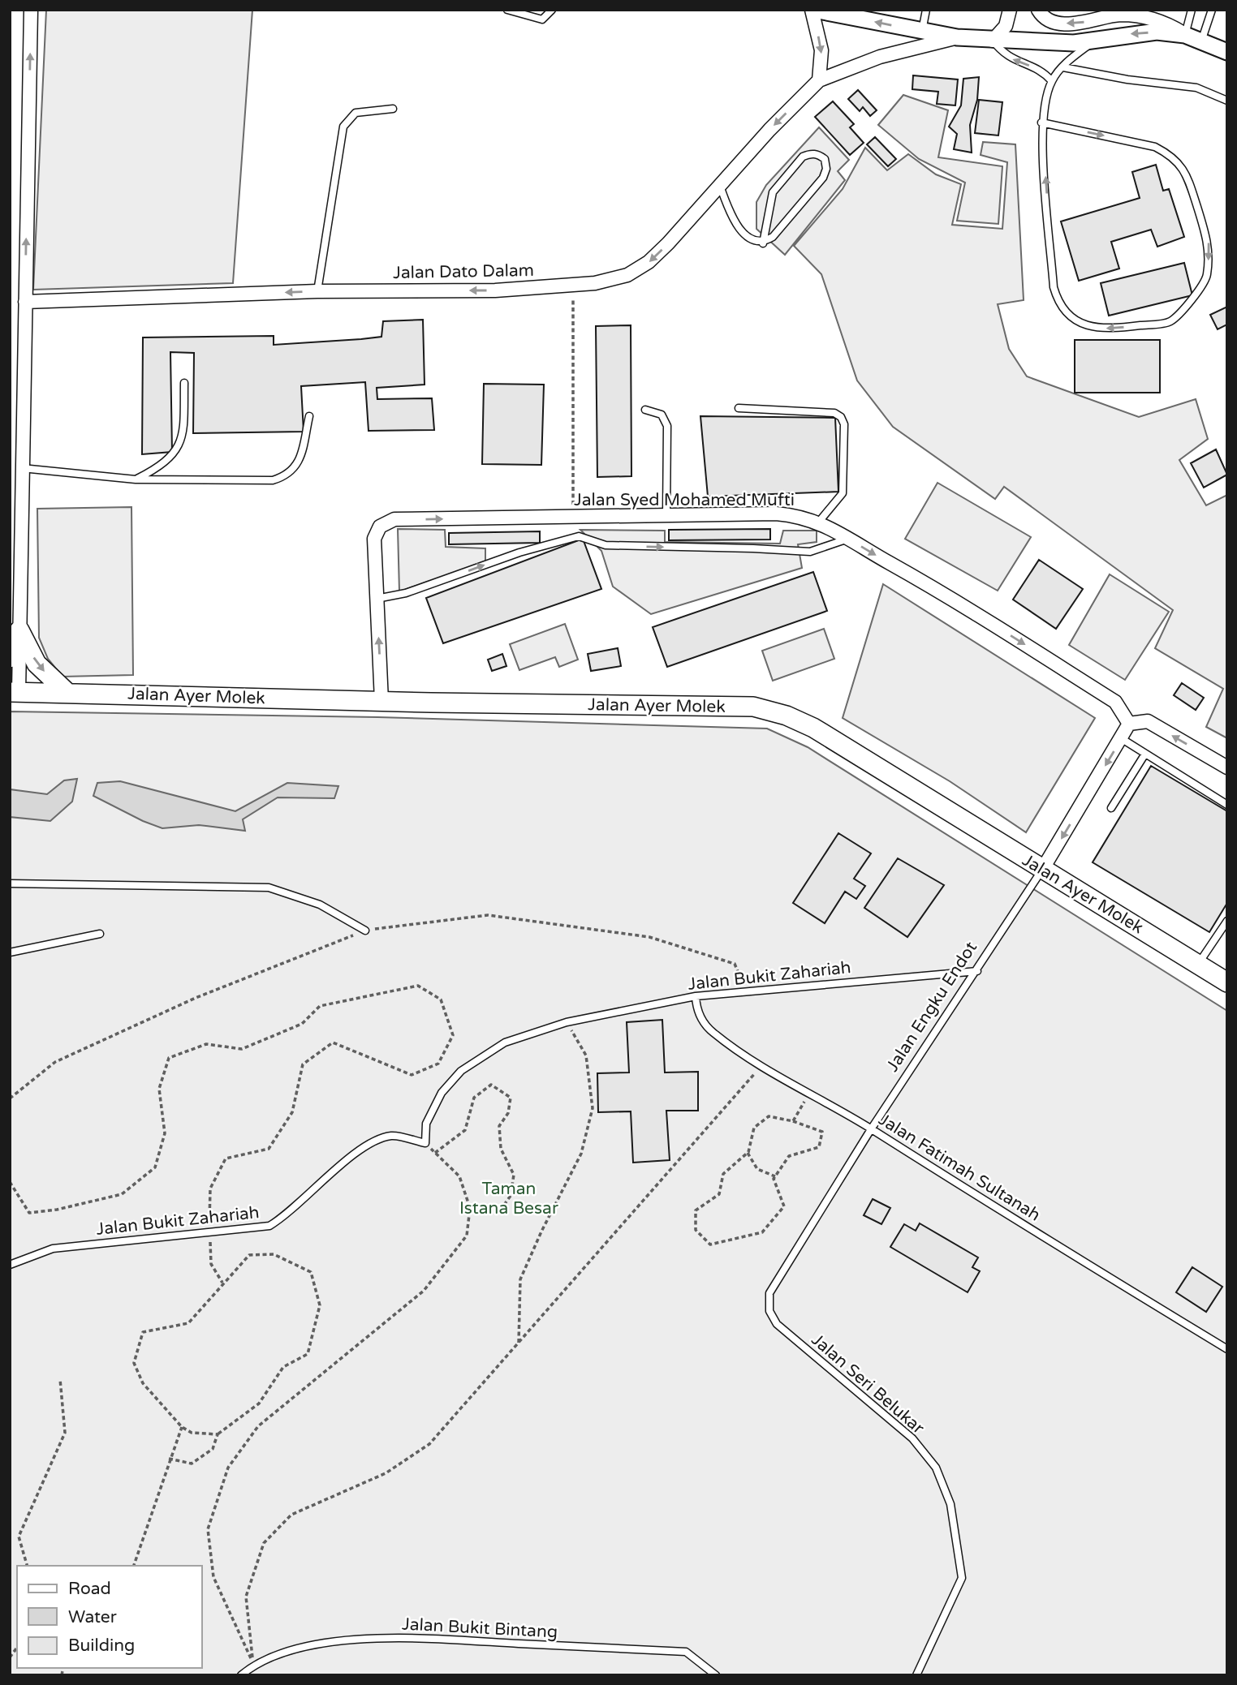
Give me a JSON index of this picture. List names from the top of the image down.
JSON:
{
  "streets": {
    "main road": ["Jalan Ayer Molek"],
    "street": ["Jalan Dato Dalam", "Jalan Syed Mohamed Mufti", "Jalan Engku Endot"],
    "lane": [
      "Jalan Bukit Zahariah",
      "Jalan Fatimah Sultanah",
      "Jalan Seri Belukar",
      "Jalan Bukit Bintang"
    ]
  },
  "crossings": [
    ["Jalan Syed Mohamed Mufti", "Jalan Ayer Molek"],
    ["Jalan Syed Mohamed Mufti", "Jalan Engku Endot"],
    ["Jalan Ayer Molek", "Jalan Engku Endot"],
    ["Jalan Bukit Zahariah", "Jalan Engku Endot"],
    ["Jalan Bukit Zahariah", "Jalan Fatimah Sultanah"],
    ["Jalan Engku Endot", "Jalan Fatimah Sultanah"],
    ["Jalan Engku Endot", "Jalan Seri Belukar"]
  ],
  "one_way": ["Jalan Dato Dalam"],
  "parks": ["Taman Istana Besar"],
  "legend": ["Road", "Water", "Building"]
}
